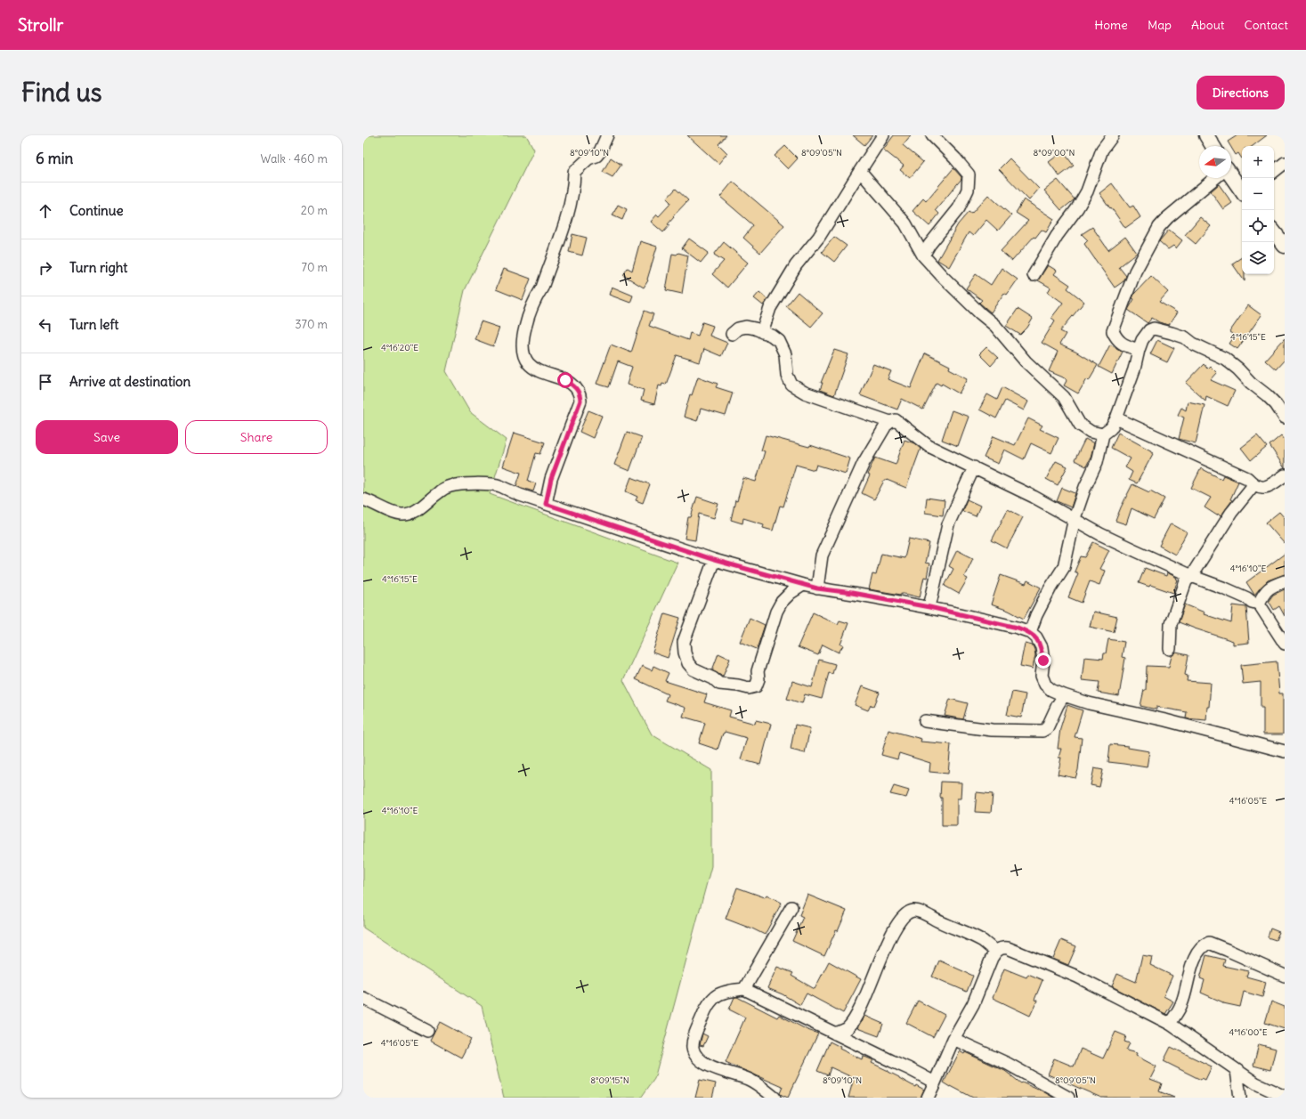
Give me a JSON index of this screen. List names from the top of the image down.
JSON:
{
  "north": "left",
  "page": {
    "header": "Strollr",
    "nav": [
      "Home",
      "Map",
      "About",
      "Contact"
    ],
    "buttons": [
      "Directions",
      ["Save", "Share"]
    ],
    "title": "Find us",
    "heading": ["6 min", "Walk · 460 m"],
    "map_buttons": ["+", "−"],
    "list": [
      ["Continue", "20 m"],
      ["Turn right", "70 m"],
      ["Turn left", "370 m"],
      "Arrive at destination"
    ]
  },
  "coordinates": [
    "8°09'10\"N",
    "8°09'05\"N",
    "8°09'00\"N",
    "4°16'15\"E",
    "4°16'20\"E",
    "4°16'10\"E",
    "4°16'05\"E",
    "4°16'00\"E",
    "8°09'15\"N"
  ]
}
